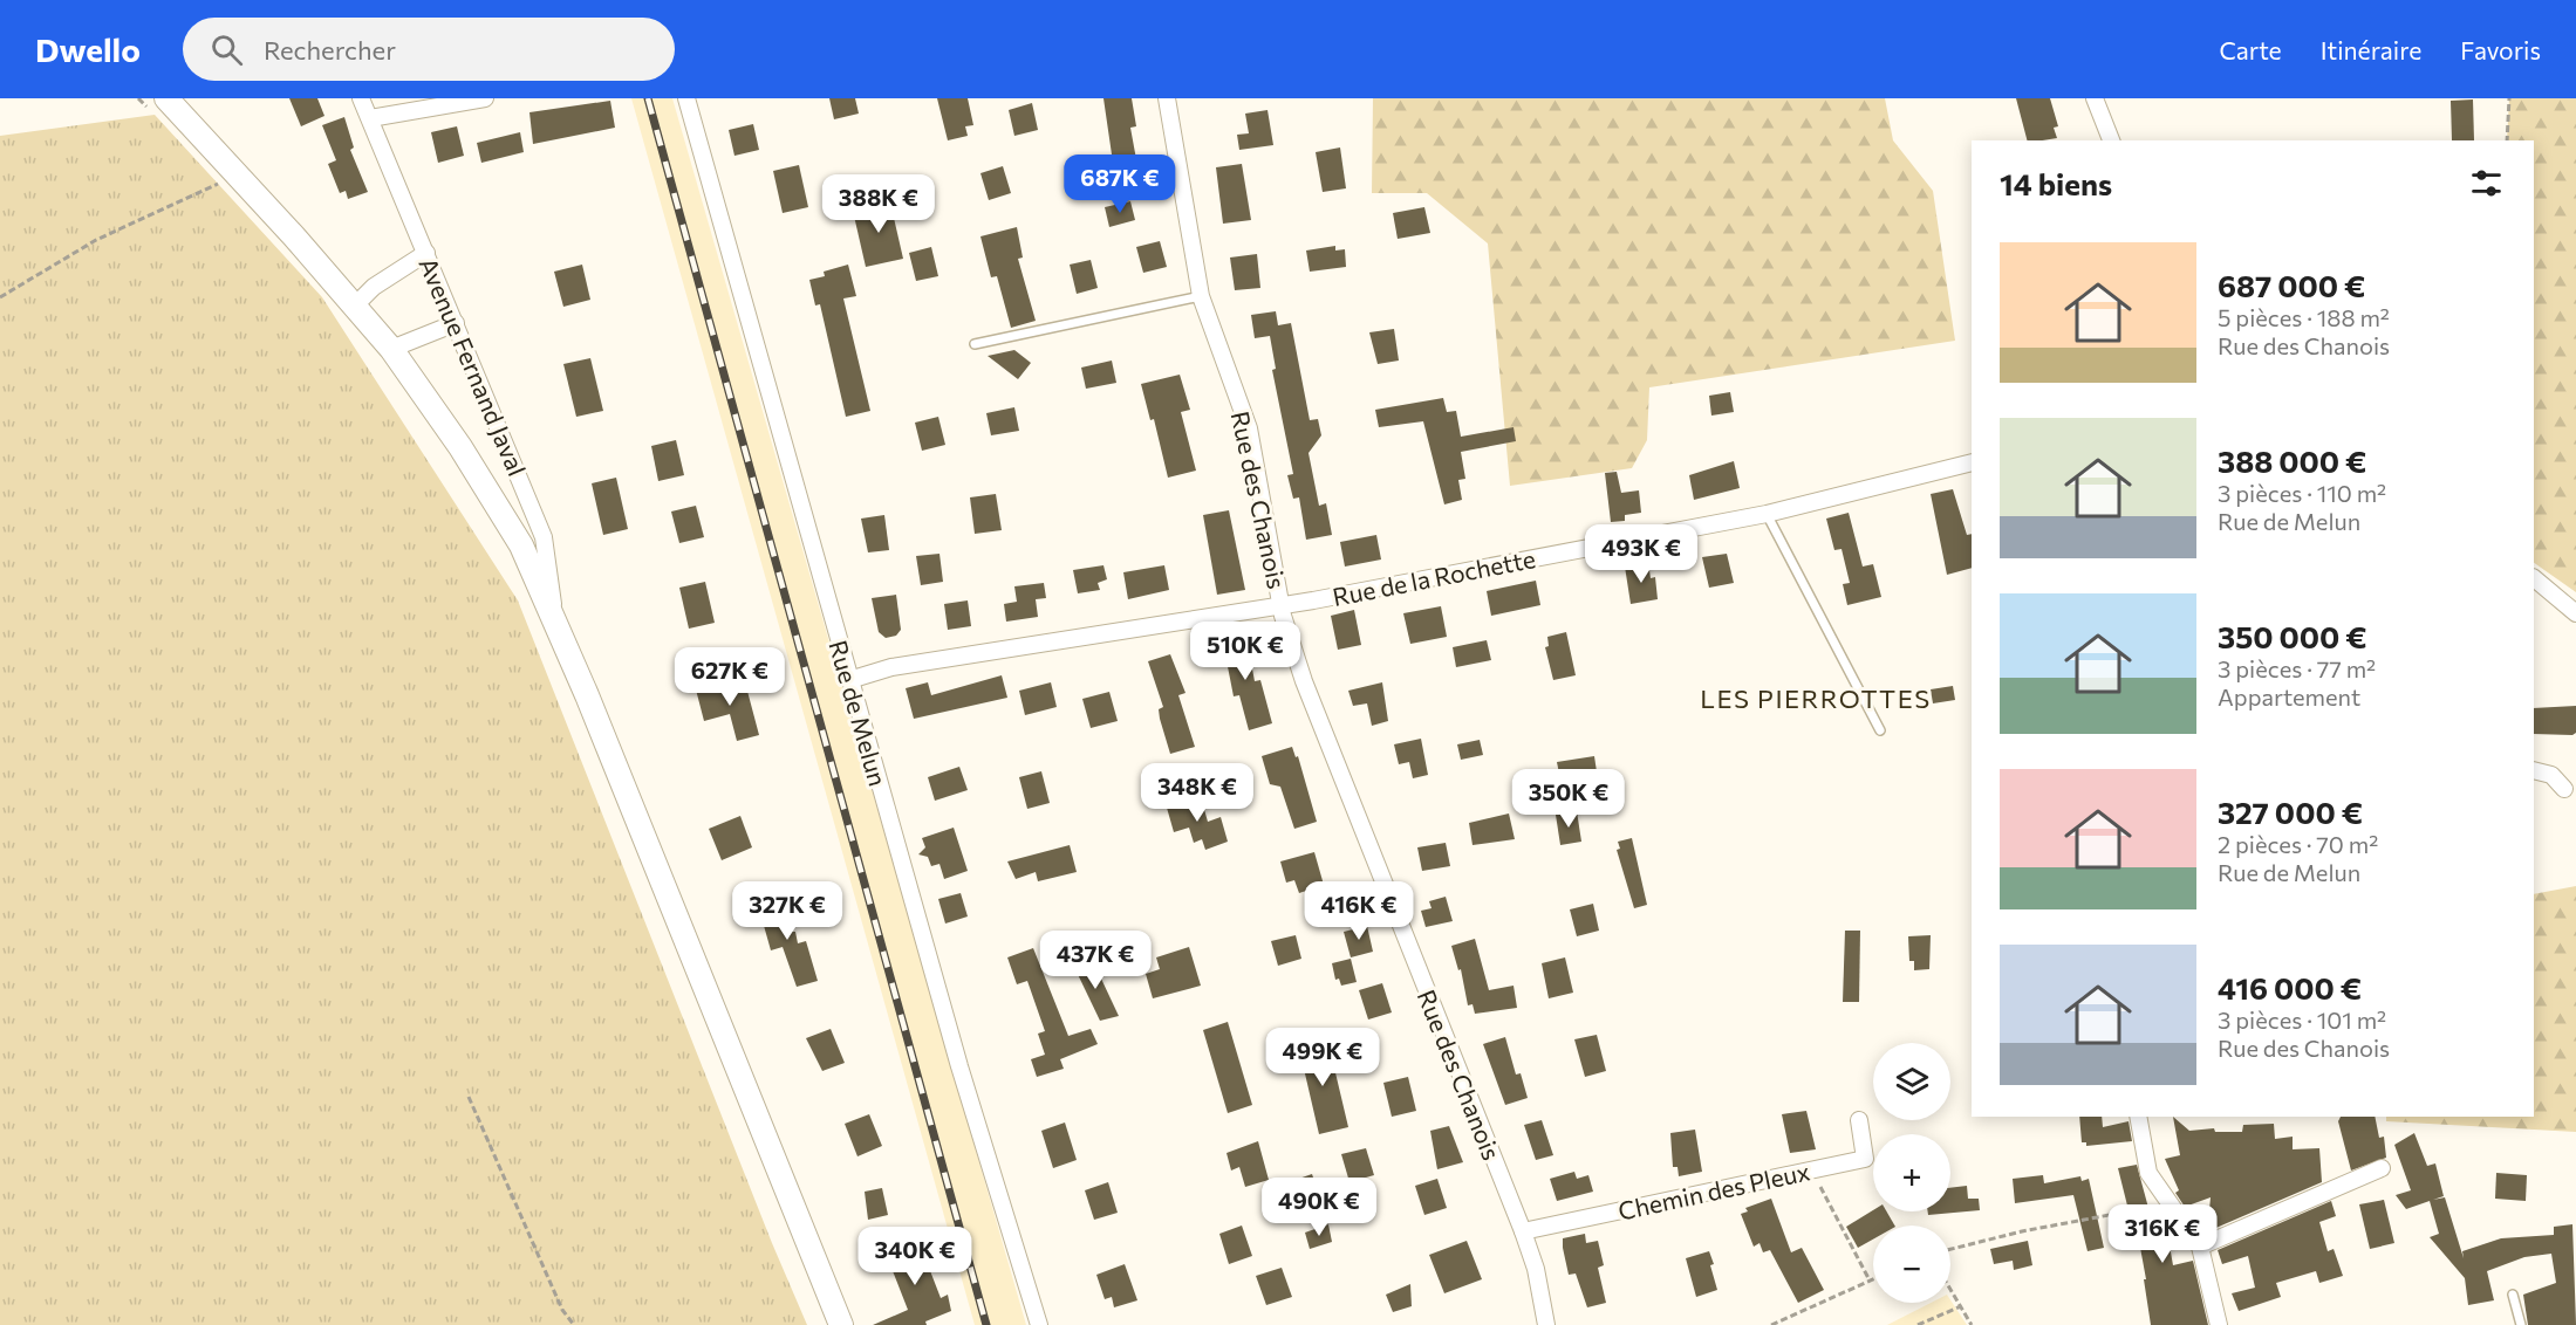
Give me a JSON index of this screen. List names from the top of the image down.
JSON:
{
  "streets": {
    "street": [
      "Avenue Fernand Javal",
      "Rue des Chanois",
      "Rue de la Rochette",
      "Rue de Melun",
      "Chemin des Pleux"
    ]
  },
  "crossings": [
    ["Rue des Chanois", "Rue de la Rochette"],
    ["Rue des Chanois", "Chemin des Pleux"],
    ["Rue de la Rochette", "Rue de Melun"]
  ],
  "districts": ["LES PIERROTTES"],
  "page": {
    "header": "Dwello",
    "search": "Rechercher",
    "nav": ["Carte", "Itinéraire", "Favoris"],
    "heading": "14 biens",
    "price": [
      "687K €",
      "388K €",
      "493K €",
      "510K €",
      "627K €",
      "348K €",
      "350K €",
      "327K €",
      "416K €",
      "437K €",
      "499K €",
      "490K €",
      "316K €",
      "340K €"
    ],
    "list": [
      {
        "name": "687 000 €",
        "note": "5 pièces · 188 m² · Rue des Chanois"
      },
      {
        "name": "388 000 €",
        "note": "3 pièces · 110 m² · Rue de Melun"
      },
      {
        "name": "350 000 €",
        "note": "3 pièces · 77 m² · Appartement"
      },
      {
        "name": "327 000 €",
        "note": "2 pièces · 70 m² · Rue de Melun"
      },
      {
        "name": "416 000 €",
        "note": "3 pièces · 101 m² · Rue des Chanois"
      }
    ],
    "map_buttons": ["+", "−"]
  }
}
